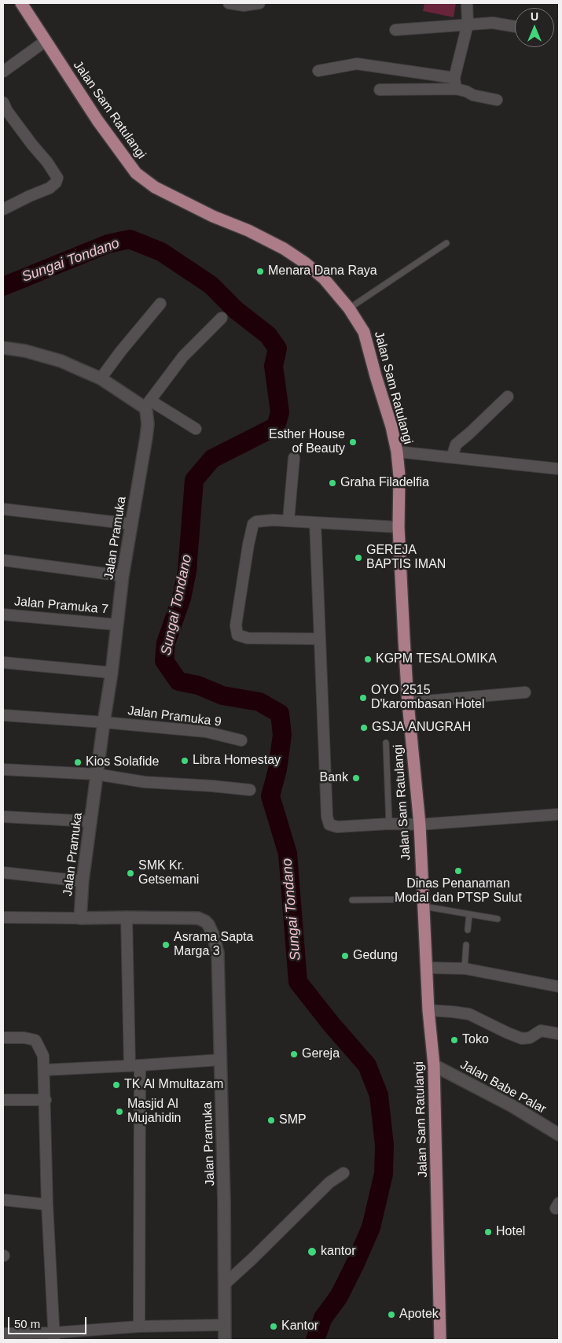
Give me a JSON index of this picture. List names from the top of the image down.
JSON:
{
  "streets": {
    "main road": ["Jalan Sam Ratulangi"],
    "street": [
      "Jalan Pramuka",
      "Jalan Pramuka 7",
      "Jalan Pramuka 9",
      "Jalan Babe Palar"
    ]
  },
  "crossings": [
    ["Jalan Sam Ratulangi", "Jalan Babe Palar"],
    ["Jalan Pramuka", "Jalan Pramuka 7"],
    ["Jalan Pramuka", "Jalan Pramuka 9"]
  ],
  "water": ["Sungai Tondano"],
  "places": [
    "Menara Dana Raya",
    "Esther House of Beauty",
    "Graha Filadelfia",
    "GEREJA BAPTIS IMAN",
    "KGPM TESALOMIKA",
    "OYO 2515 D'karombasan Hotel",
    "GSJA ANUGRAH",
    "Libra Homestay",
    "Kios Solafide",
    "Bank",
    "Dinas Penanaman Modal dan PTSP Sulut",
    "SMK Kr. Getsemani",
    "Asrama Sapta Marga 3",
    "Gedung",
    "Toko",
    "Gereja",
    "TK Al Mmultazam",
    "Masjid Al Mujahidin",
    "SMP",
    "Hotel",
    "kantor",
    "Apotek",
    "Kantor"
  ],
  "scale_bar": "50 m",
  "north": "top"
}
